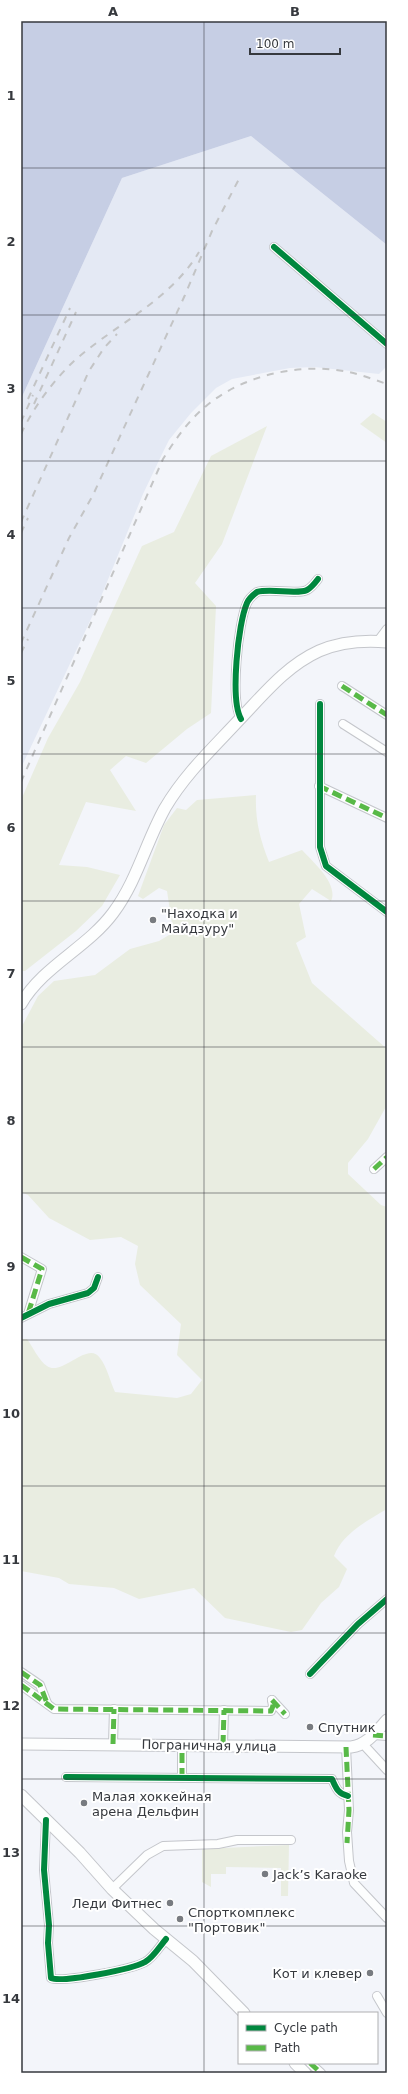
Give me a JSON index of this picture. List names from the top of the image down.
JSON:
{
  "streets": {
    "main road": ["Пограничная улица"]
  },
  "places": [
    "\"Находка и Майдзуру\"",
    "Спутник",
    "Малая хоккейная арена Дельфин",
    "Jack’s Karaoke",
    "Леди Фитнес",
    "Спорткомплекс \"Портовик\"",
    "Кот и клевер"
  ],
  "legend": ["Cycle path", "Path"],
  "scale_bar": "100 m",
  "grid": {
    "columns": ["A", "B"],
    "rows": [
      "1",
      "2",
      "3",
      "4",
      "5",
      "6",
      "7",
      "8",
      "9",
      "10",
      "11",
      "12",
      "13",
      "14"
    ]
  }
}
